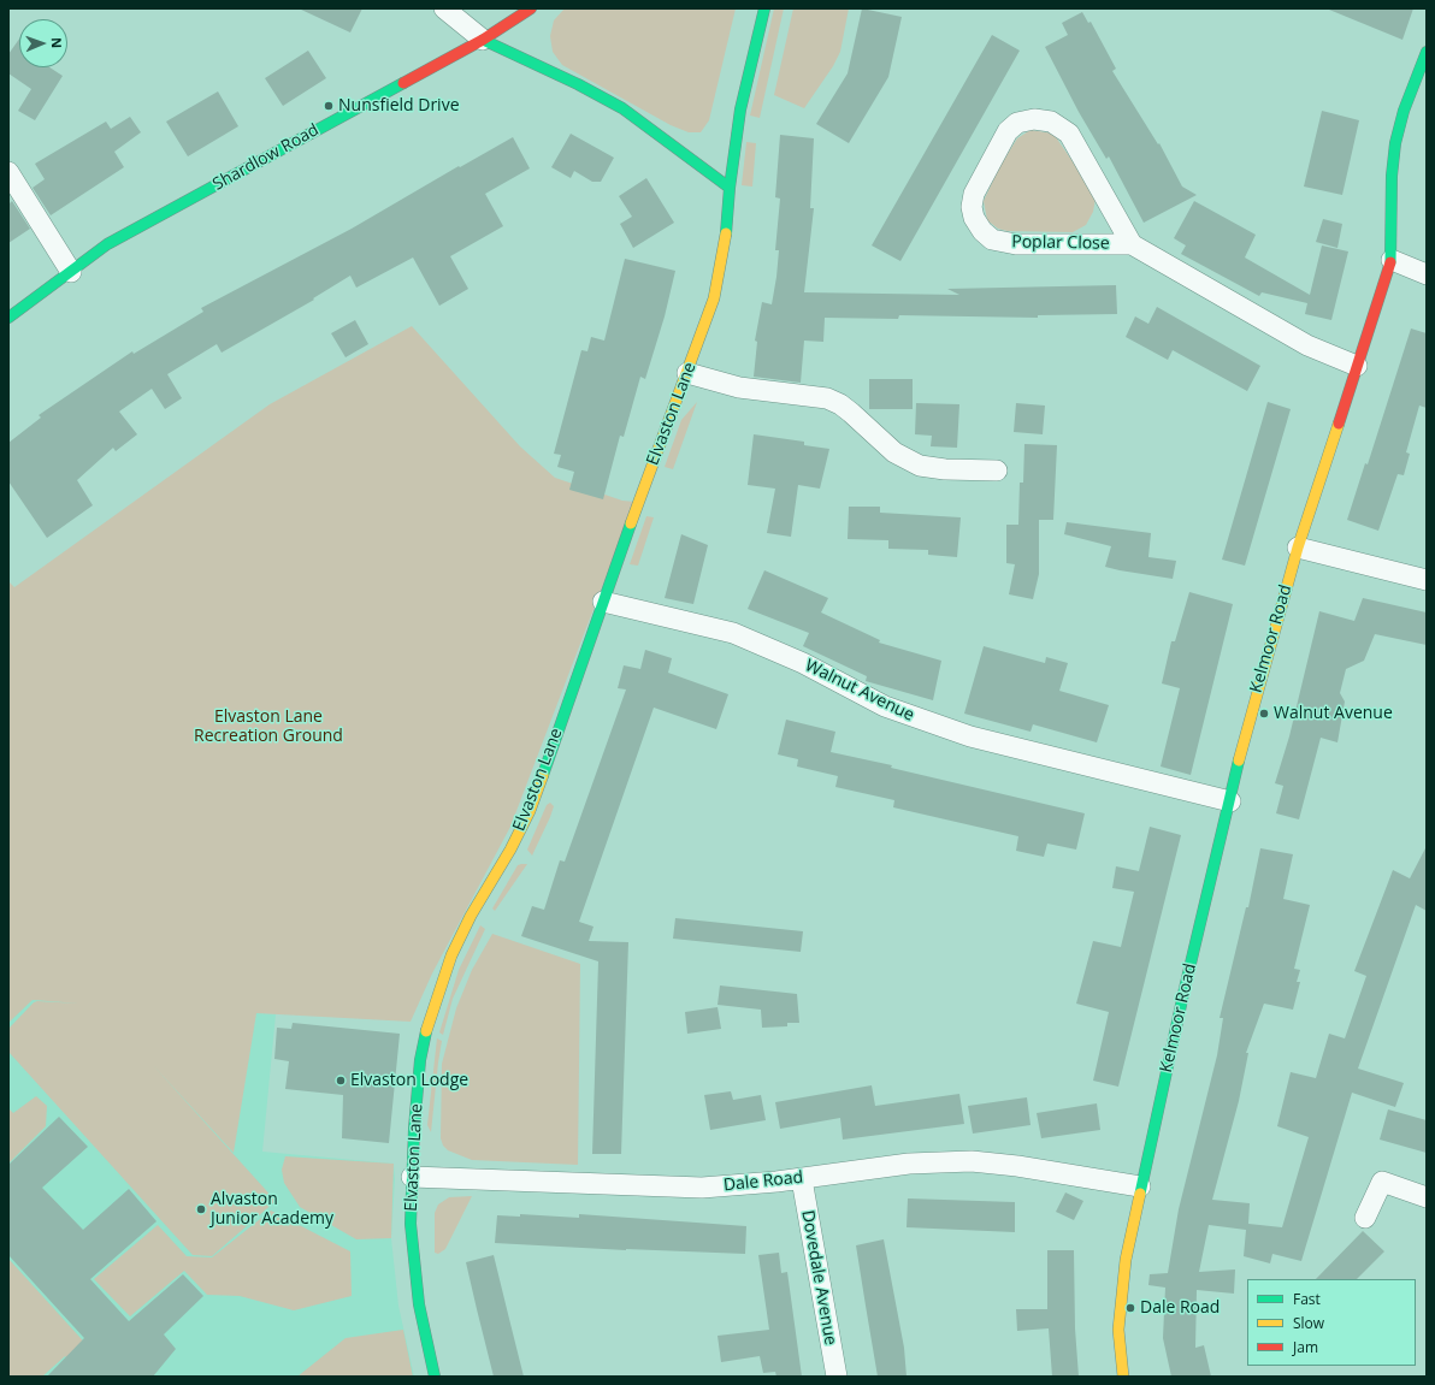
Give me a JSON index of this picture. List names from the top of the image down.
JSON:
{
  "streets": {
    "street": [
      "Shardlow Road",
      "Poplar Close",
      "Elvaston Lane",
      "Kelmoor Road",
      "Walnut Avenue",
      "Dale Road",
      "Dovedale Avenue"
    ]
  },
  "crossings": [
    ["Poplar Close", "Kelmoor Road"],
    ["Elvaston Lane", "Walnut Avenue"],
    ["Elvaston Lane", "Dale Road"],
    ["Kelmoor Road", "Walnut Avenue"],
    ["Kelmoor Road", "Dale Road"],
    ["Dale Road", "Dovedale Avenue"]
  ],
  "parks": ["Elvaston Lane Recreation Ground"],
  "places": [
    "Nunsfield Drive",
    "Walnut Avenue",
    "Elvaston Lodge",
    "Alvaston Junior Academy",
    "Dale Road"
  ],
  "legend": ["Fast", "Slow", "Jam"],
  "north": "right"
}
